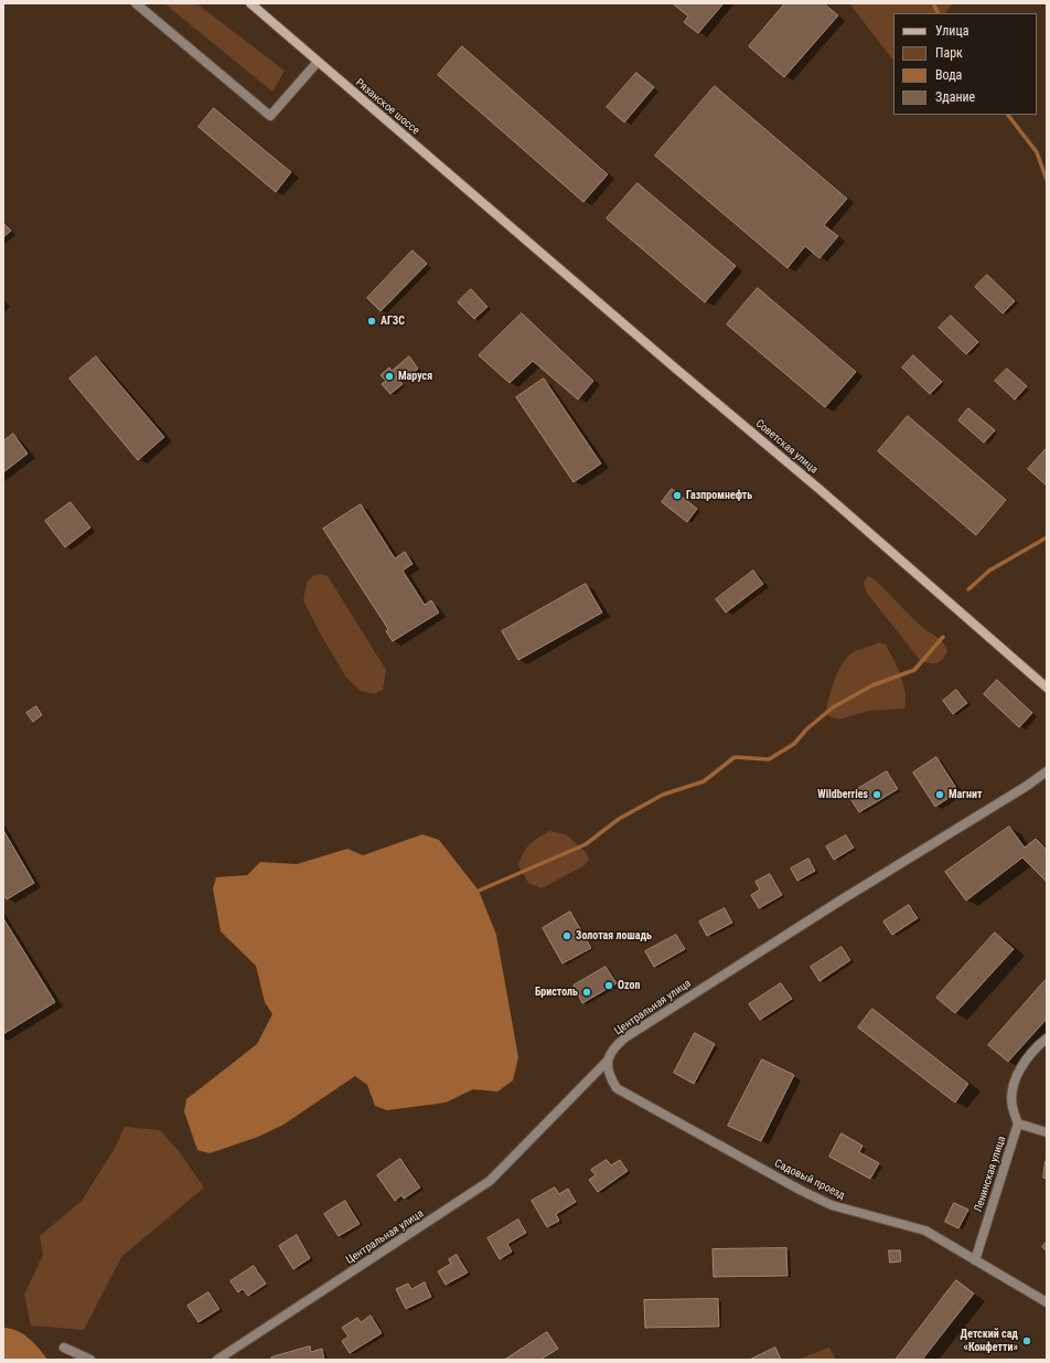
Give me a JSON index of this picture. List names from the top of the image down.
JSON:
{
  "streets": {
    "main road": ["Рязанское шоссе", "Советская улица"],
    "street": ["Центральная улица", "Ленинская улица", "Садовый проезд"]
  },
  "crossings": [
    ["Рязанское шоссе", "Советская улица"],
    ["Центральная улица", "Садовый проезд"],
    ["Ленинская улица", "Садовый проезд"]
  ],
  "places": [
    "АГЗС",
    "Маруся",
    "Газпромнефть",
    "Wildberries",
    "Магнит",
    "Золотая лошадь",
    "Ozon",
    "Бристоль",
    "Детский сад «Конфетти»"
  ],
  "legend": [
    "Улица",
    "Парк",
    "Вода",
    "Здание"
  ]
}
